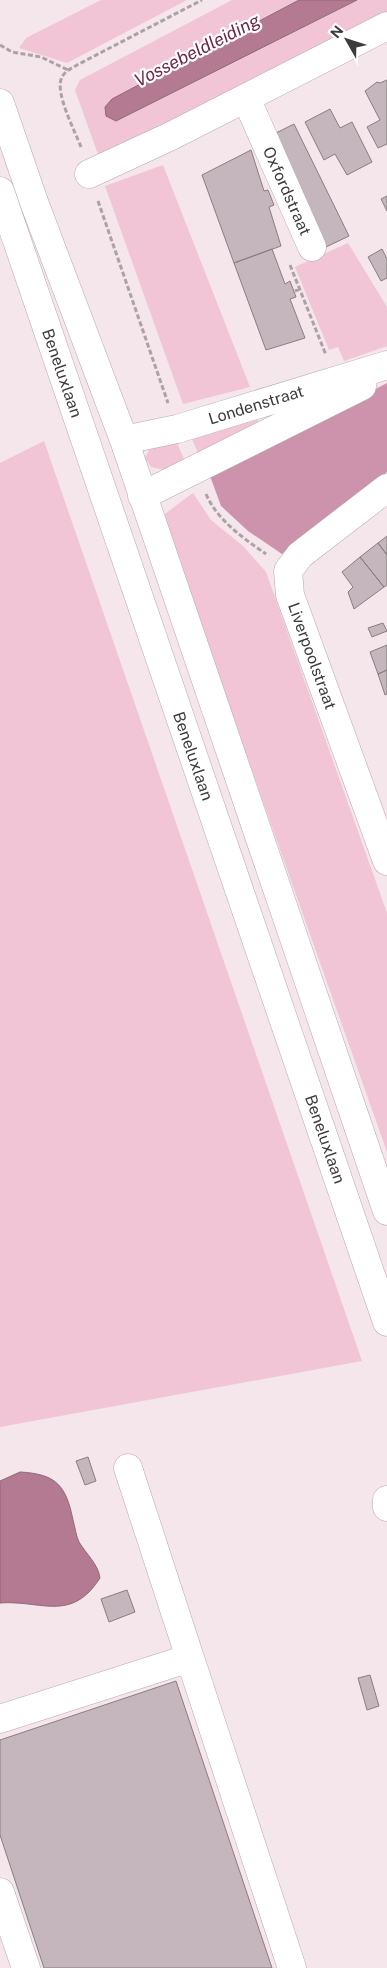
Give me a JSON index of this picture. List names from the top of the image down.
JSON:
{
  "streets": {
    "street": [
      "Oxfordstraat",
      "Beneluxlaan",
      "Londenstraat",
      "Liverpoolstraat"
    ]
  },
  "crossings": [
    ["Oxfordstraat", "Londenstraat"],
    ["Beneluxlaan", "Londenstraat"]
  ],
  "water": ["Vossebeldleiding"],
  "north": "top left"
}
